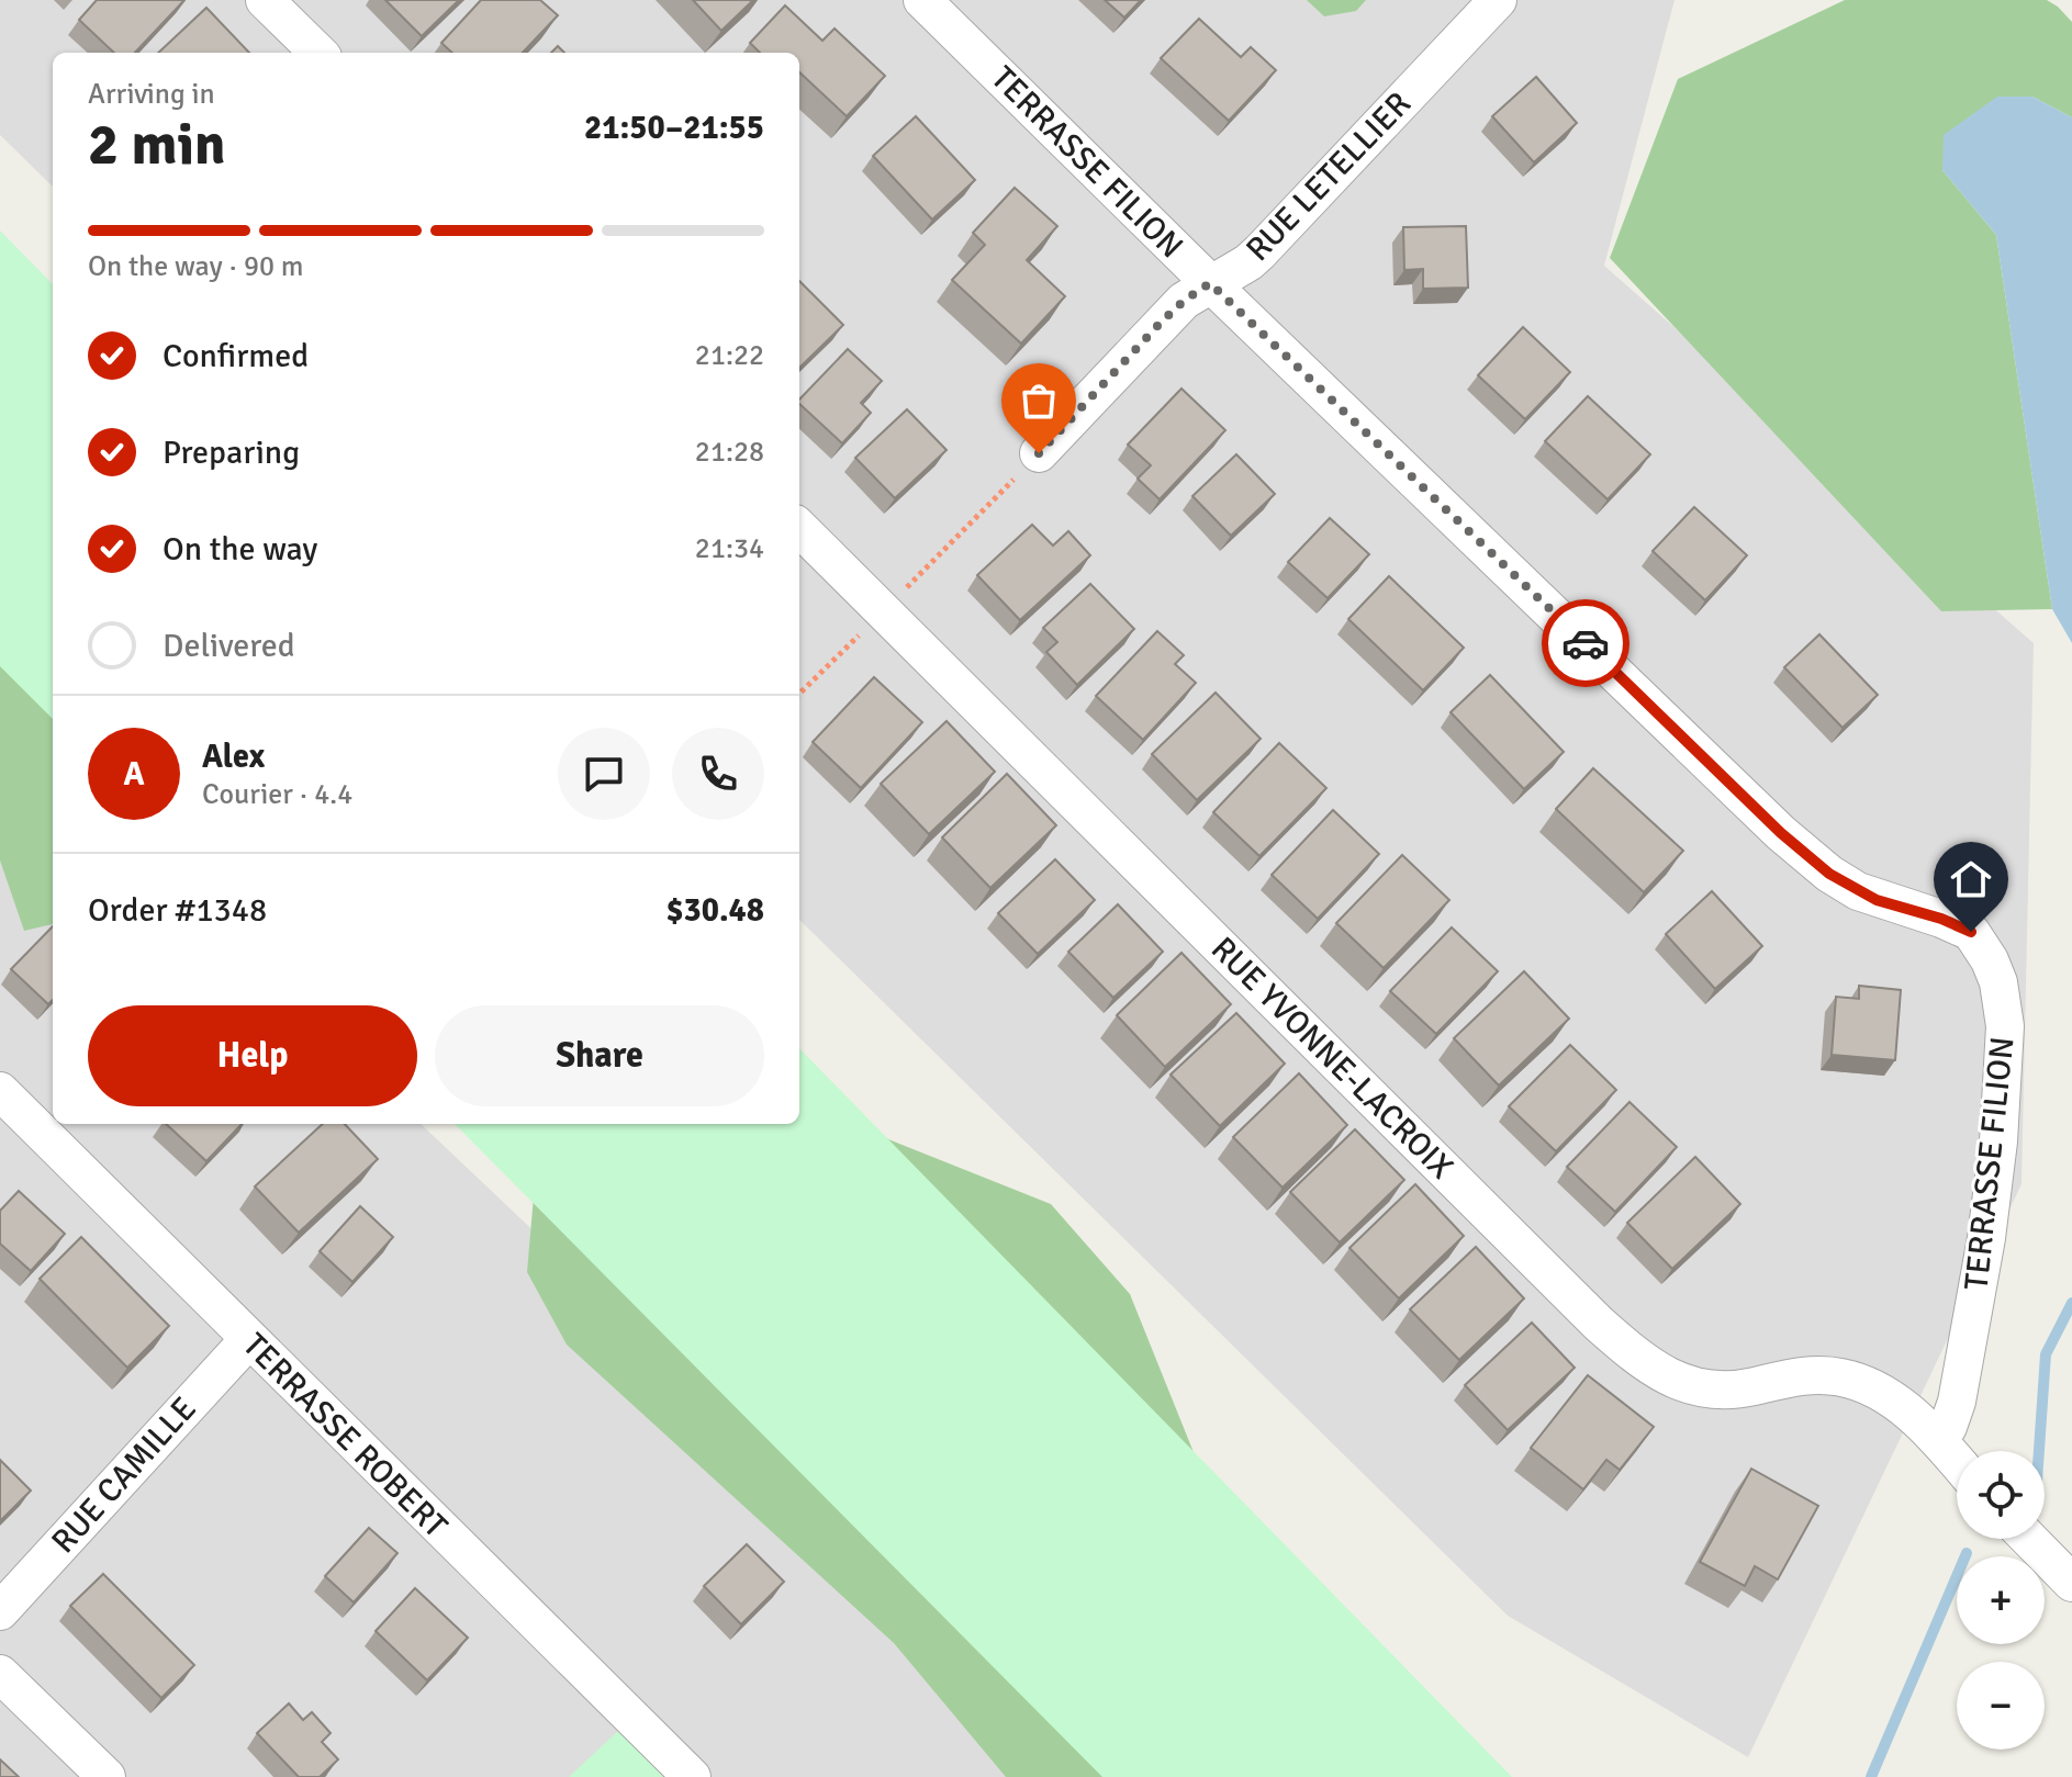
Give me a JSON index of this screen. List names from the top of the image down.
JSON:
{
  "streets": {
    "street": [
      "TERRASSE FILION",
      "RUE LETELLIER",
      "RUE YVONNE-LACROIX",
      "TERRASSE ROBERT",
      "RUE CAMILLE"
    ]
  },
  "crossings": [
    ["TERRASSE FILION", "RUE LETELLIER"],
    ["TERRASSE FILION", "RUE YVONNE-LACROIX"],
    ["TERRASSE ROBERT", "RUE CAMILLE"]
  ],
  "page": {
    "heading": ["2 min", "Arriving in", "21:50–21:55"],
    "panel": [
      "Alex",
      "Courier · 4.4",
      "Order #1348",
      "$30.48"
    ],
    "bar": "On the way · 90 m",
    "list": [
      ["Confirmed", "21:22"],
      ["Preparing", "21:28"],
      ["On the way", "21:34"],
      "Delivered"
    ],
    "round": "A",
    "buttons": ["Help", "Share"],
    "map_buttons": ["+", "−"]
  }
}
